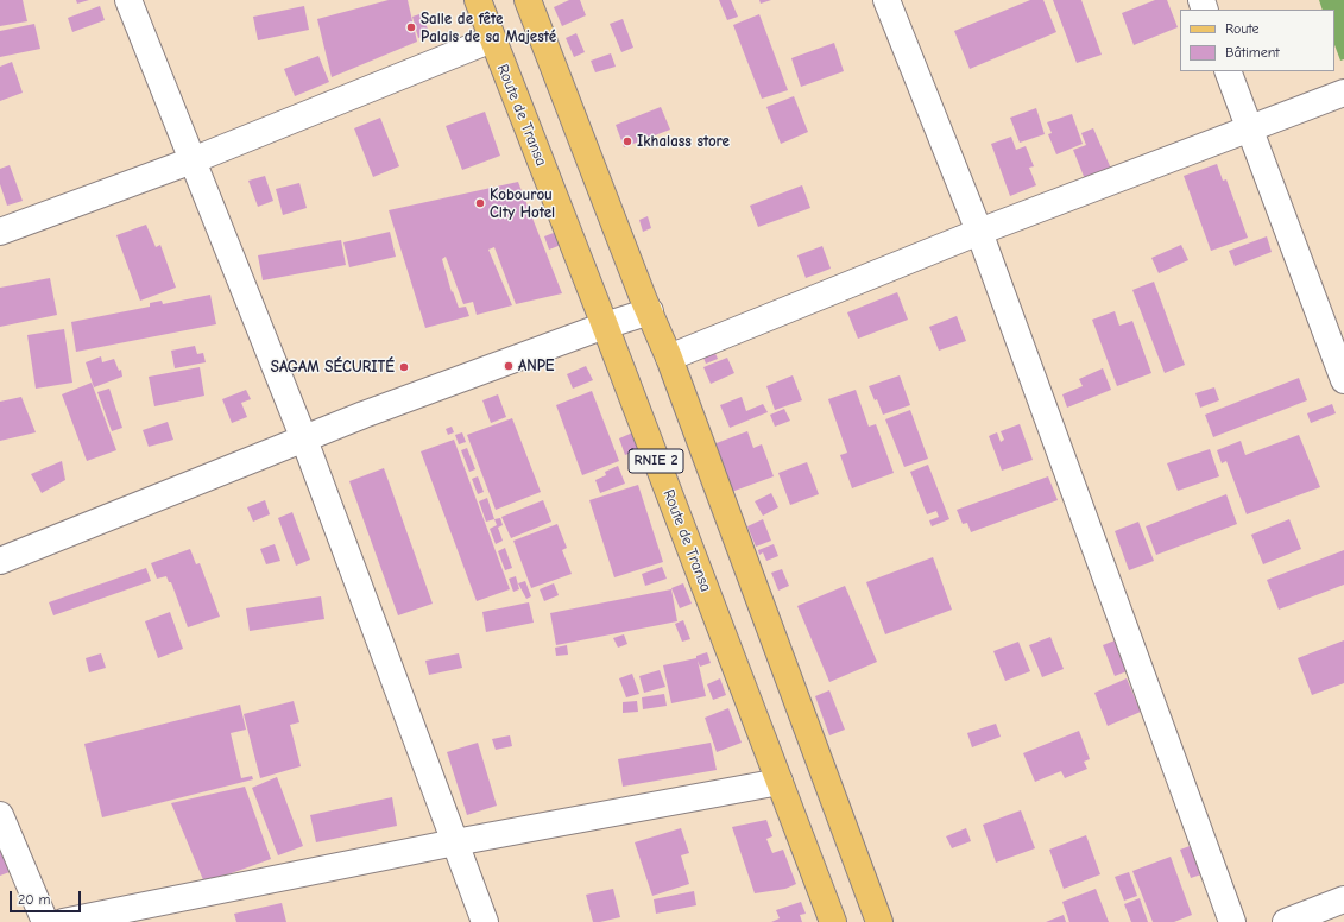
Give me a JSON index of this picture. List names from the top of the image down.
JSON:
{
  "streets": {
    "main road": ["Route de Transa", "RNIE 2"]
  },
  "places": [
    "Salle de fête Palais de sa Majesté",
    "Ikhalass store",
    "Kobourou City Hotel",
    "ANPE",
    "SAGAM SÉCURITÉ"
  ],
  "legend": ["Route", "Bâtiment"],
  "scale_bar": "20 m"
}
